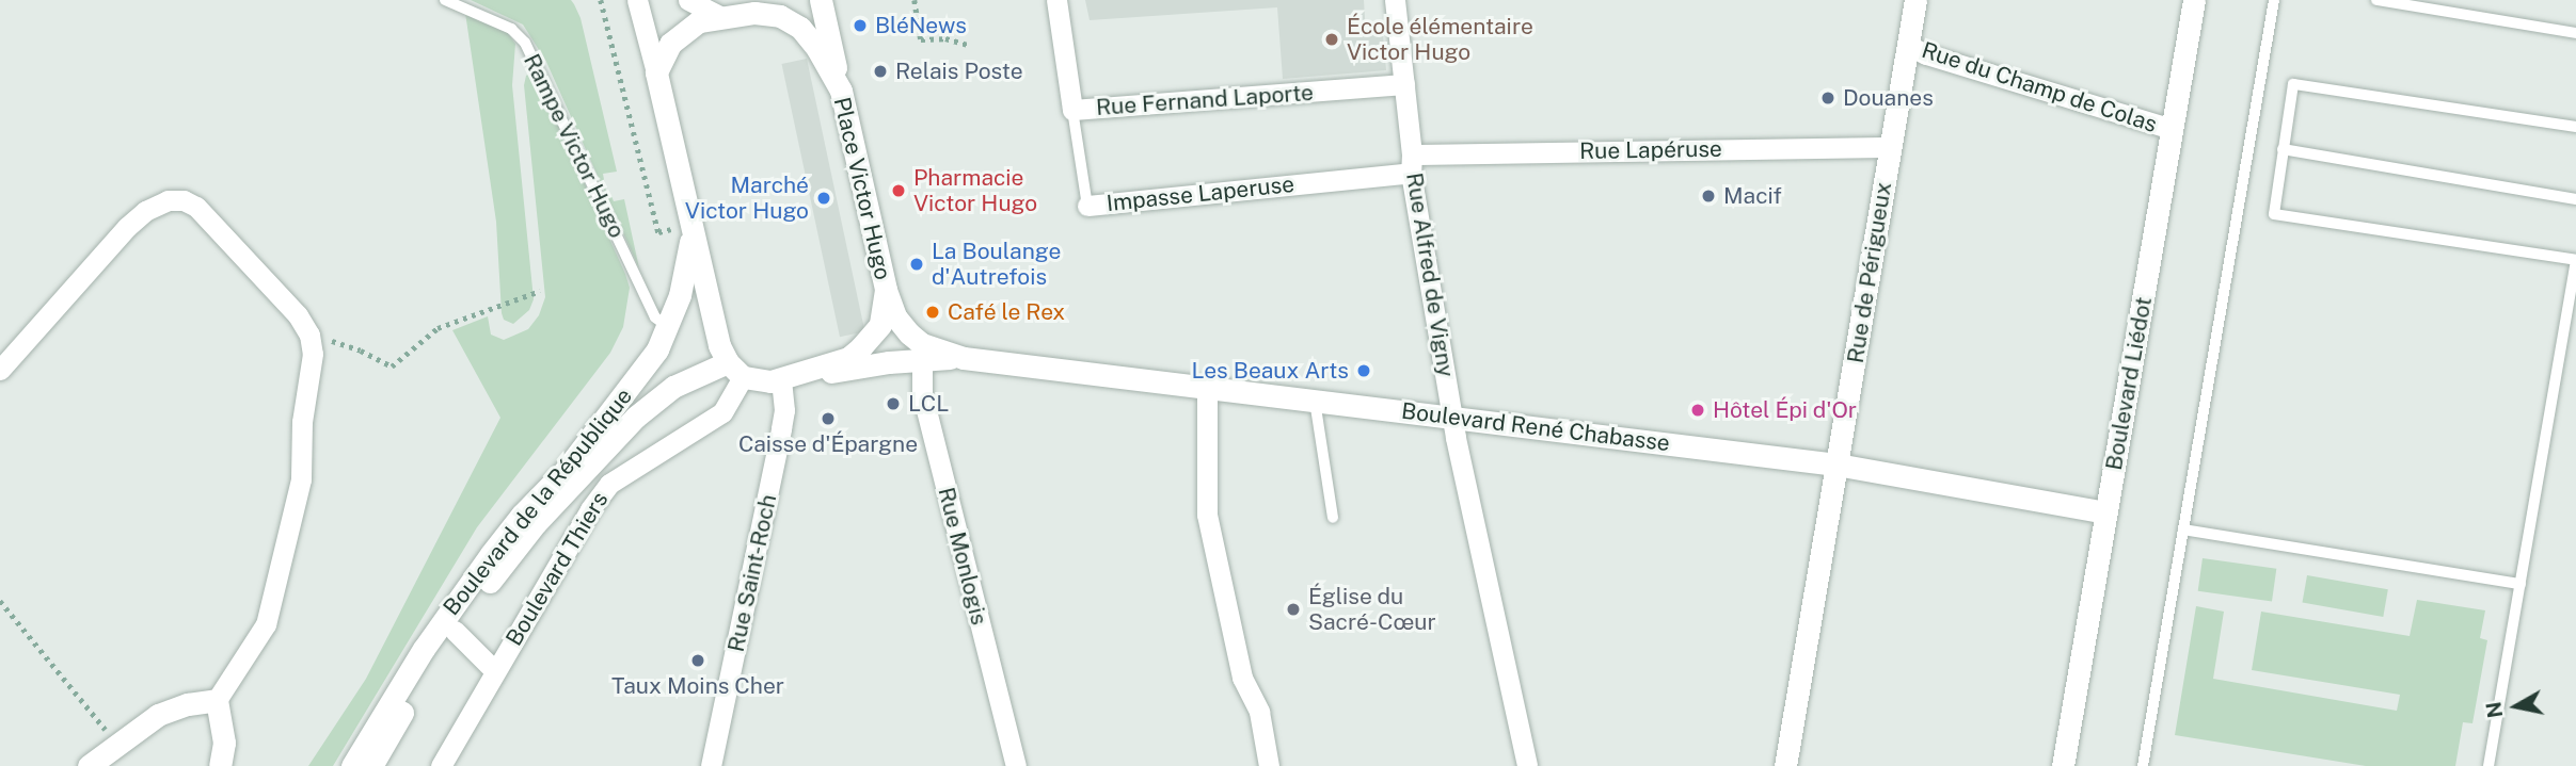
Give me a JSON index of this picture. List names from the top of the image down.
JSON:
{
  "streets": {
    "main road": [
      "Place Victor Hugo",
      "Rue de Périgueux",
      "Boulevard Liédot",
      "Boulevard René Chabasse",
      "Boulevard de la République"
    ],
    "street": [
      "Rue du Champ de Colas",
      "Rue Fernand Laporte",
      "Rue Lapéruse",
      "Impasse Laperuse",
      "Rue Alfred de Vigny",
      "Rue Monlogis",
      "Boulevard Thiers",
      "Rue Saint-Roch"
    ],
    "lane": ["Rampe Victor Hugo"]
  },
  "crossings": [
    ["Rue du Champ de Colas", "Rue de Périgueux"],
    ["Rue du Champ de Colas", "Boulevard Liédot"],
    ["Rue Fernand Laporte", "Impasse Laperuse"],
    ["Rue Fernand Laporte", "Rue Alfred de Vigny"],
    ["Rampe Victor Hugo", "Boulevard de la République"],
    ["Rue Lapéruse", "Impasse Laperuse"],
    ["Rue Lapéruse", "Rue de Périgueux"],
    ["Rue Lapéruse", "Rue Alfred de Vigny"],
    ["Place Victor Hugo", "Boulevard René Chabasse"],
    ["Place Victor Hugo", "Boulevard de la République"],
    ["Place Victor Hugo", "Boulevard Thiers"],
    ["Place Victor Hugo", "Rue Saint-Roch"],
    ["Impasse Laperuse", "Rue Alfred de Vigny"],
    ["Rue de Périgueux", "Boulevard René Chabasse"],
    ["Rue Alfred de Vigny", "Boulevard René Chabasse"],
    ["Boulevard Liédot", "Boulevard René Chabasse"],
    ["Boulevard René Chabasse", "Rue Monlogis"],
    ["Boulevard René Chabasse", "Rue Saint-Roch"],
    ["Boulevard de la République", "Boulevard Thiers"]
  ],
  "places": [
    "BléNews",
    "École élémentaire Victor Hugo",
    "Relais Poste",
    "Douanes",
    "Pharmacie Victor Hugo",
    "Macif",
    "Marché Victor Hugo",
    "La Boulange d'Autrefois",
    "Café le Rex",
    "Les Beaux Arts",
    "LCL",
    "Hôtel Épi d'Or",
    "Caisse d'Épargne",
    "Église du Sacré-Cœur",
    "Taux Moins Cher"
  ],
  "north": "left"
}
